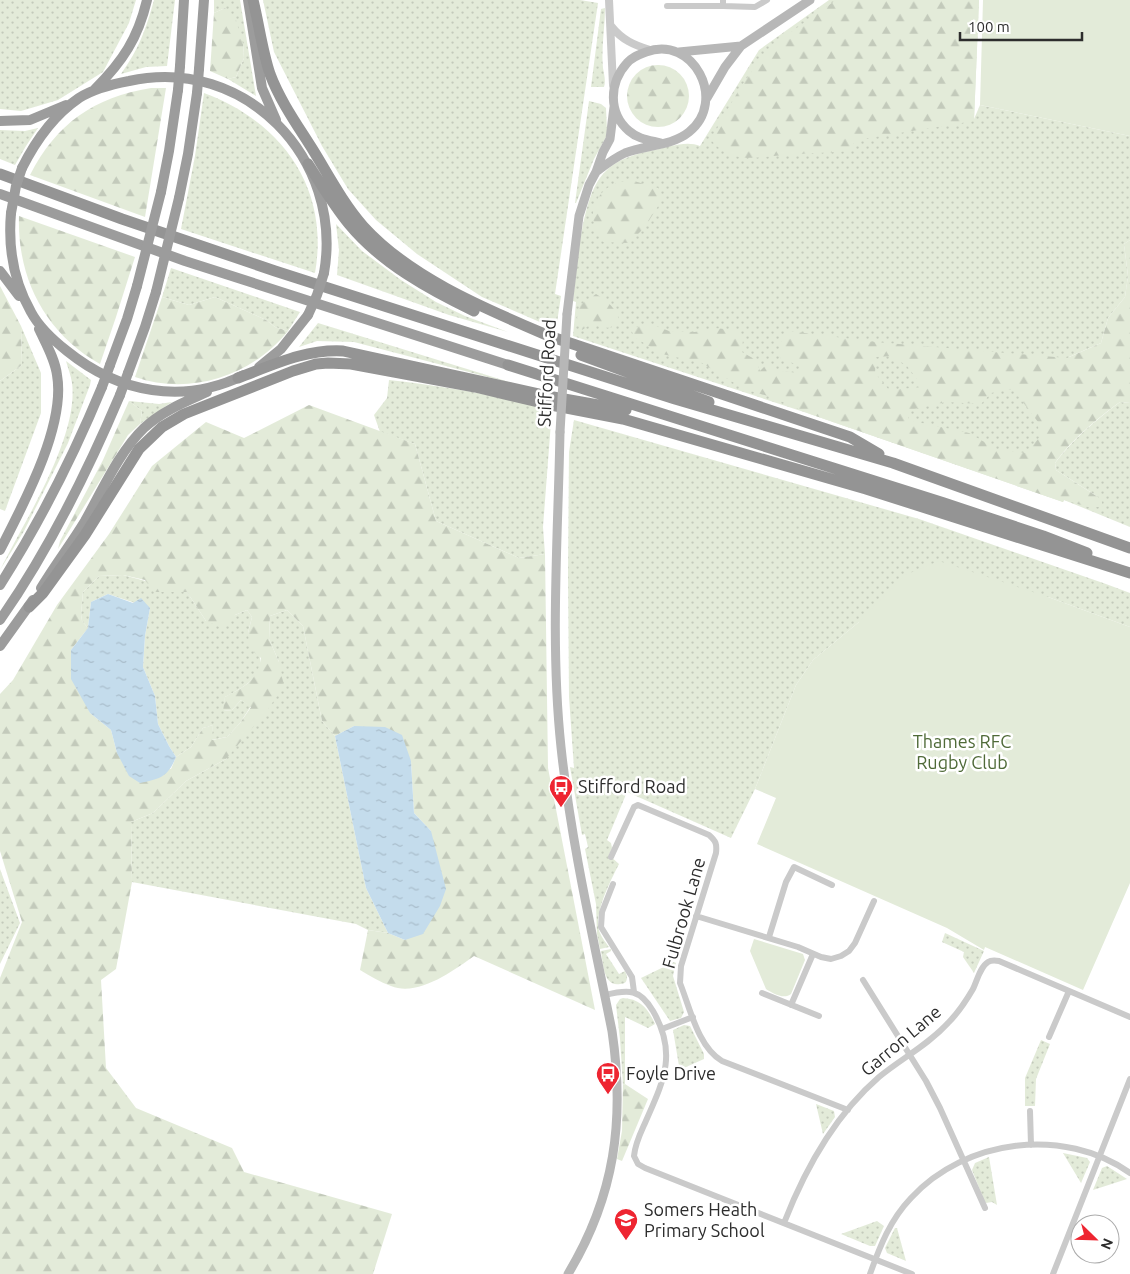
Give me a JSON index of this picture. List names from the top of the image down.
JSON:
{
  "streets": {
    "main road": ["Stifford Road"],
    "street": ["Fulbrook Lane", "Garron Lane"]
  },
  "crossings": [
    ["Fulbrook Lane", "Garron Lane"]
  ],
  "parks": ["Thames RFC Rugby Club"],
  "places": {
    "bus stop": ["Stifford Road", "Foyle Drive"],
    "school or university": ["Somers Heath Primary School"]
  },
  "scale_bar": "100 m",
  "north": "bottom right"
}
